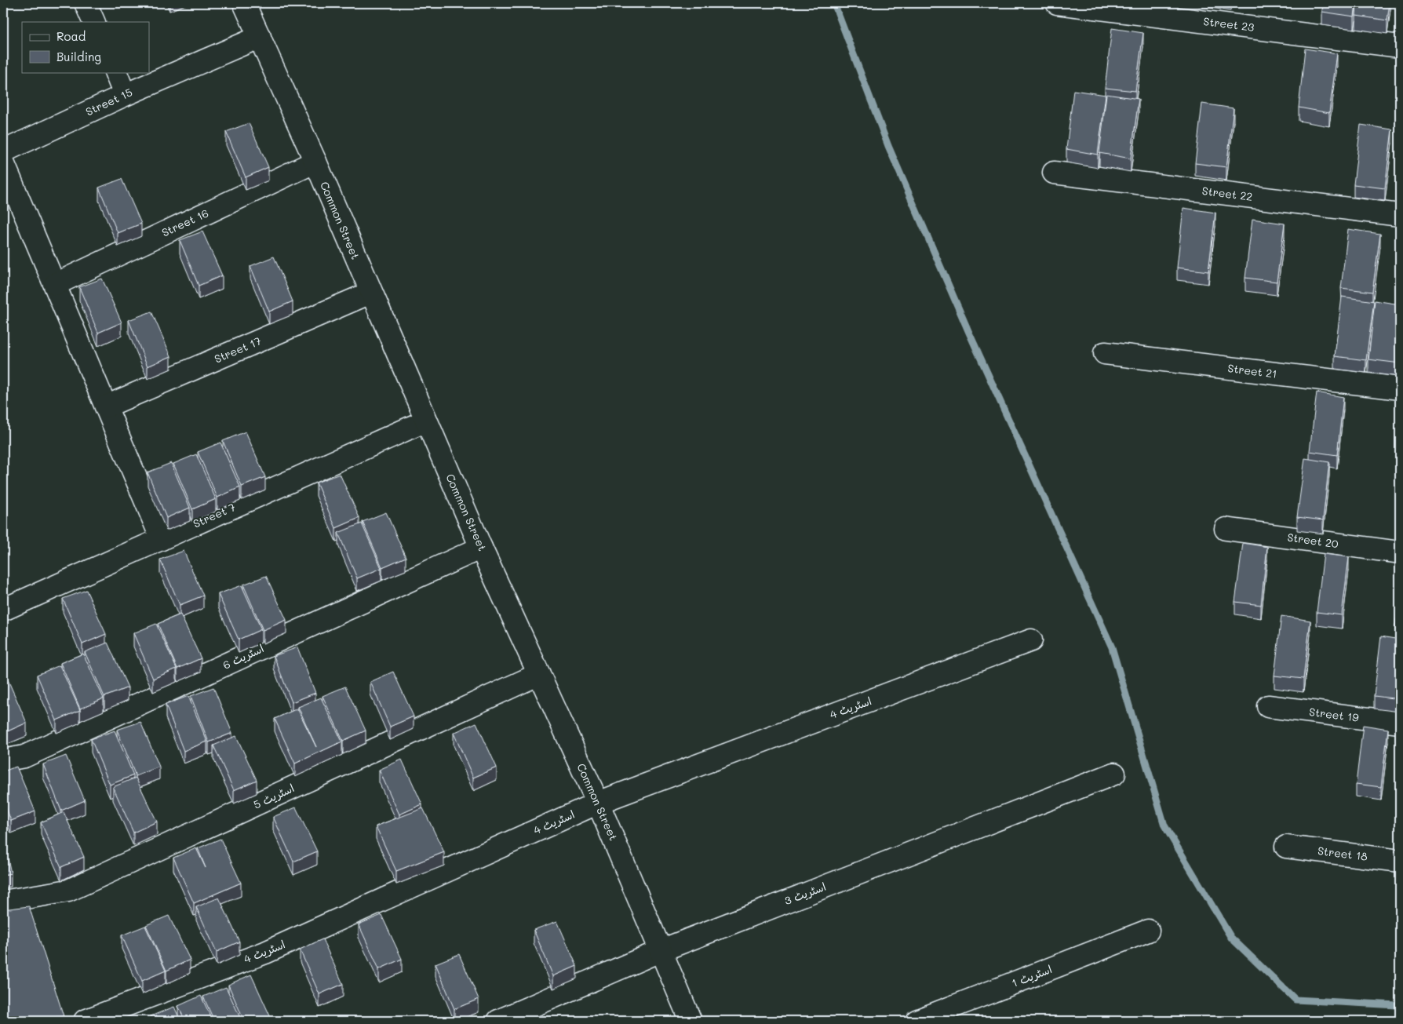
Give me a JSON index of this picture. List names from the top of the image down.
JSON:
{
  "streets": {
    "street": [
      "Street 23",
      "Street 15",
      "Street 22",
      "Common Street",
      "Street 16",
      "Street 17",
      "Street 21",
      "Street 7",
      "Street 20",
      "اسٹریٹ 6",
      "اسٹریٹ 4",
      "Street 19",
      "اسٹریٹ 5",
      "Street 18",
      "اسٹریٹ 3",
      "اسٹریٹ 1"
    ]
  },
  "crossings": [
    ["Street 15", "Common Street"],
    ["Common Street", "Street 16"],
    ["Common Street", "Street 17"],
    ["Common Street", "Street 7"],
    ["Common Street", "اسٹریٹ 6"],
    ["Common Street", "اسٹریٹ 4"],
    ["Common Street", "اسٹریٹ 5"],
    ["Common Street", "اسٹریٹ 3"]
  ],
  "legend": ["Road", "Building"]
}
